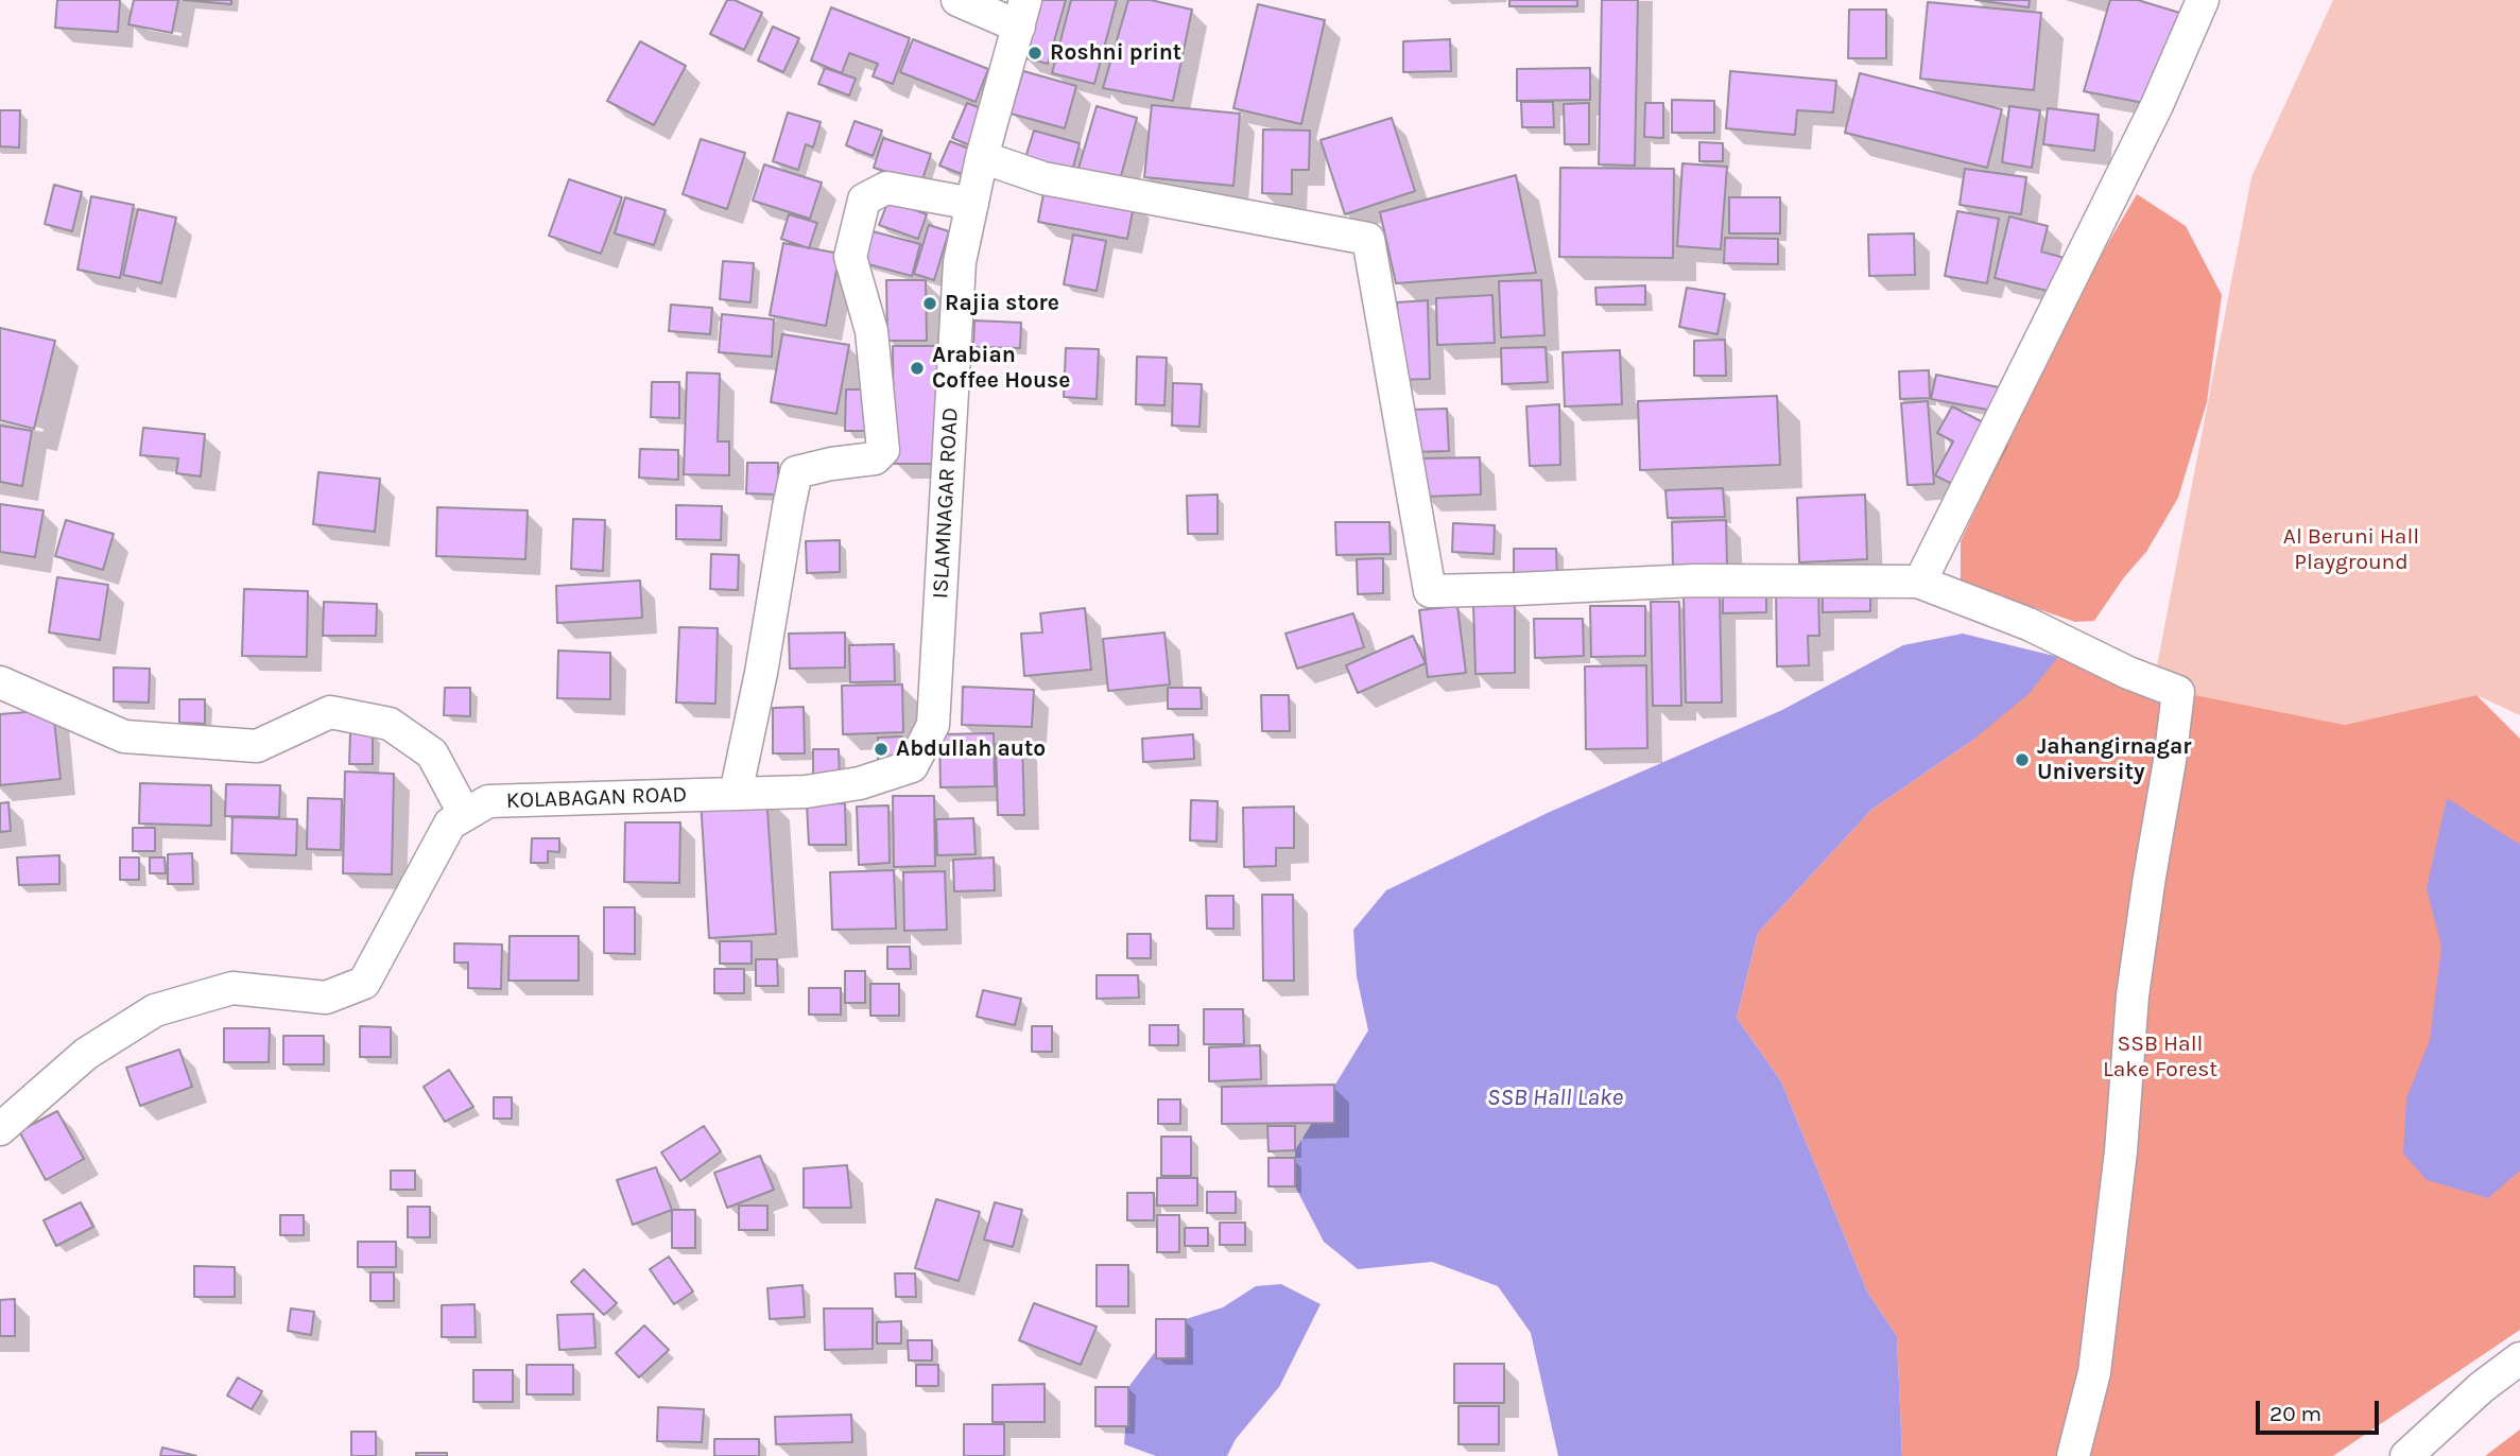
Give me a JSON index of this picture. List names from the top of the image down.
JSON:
{
  "streets": {
    "street": ["ISLAMNAGAR ROAD", "KOLABAGAN ROAD"]
  },
  "crossings": [
    ["ISLAMNAGAR ROAD", "KOLABAGAN ROAD"]
  ],
  "water": ["SSB Hall Lake"],
  "parks": ["Al Beruni Hall Playground", "SSB Hall Lake Forest"],
  "places": [
    "Roshni print",
    "Rajia store",
    "Arabian Coffee House",
    "Abdullah auto",
    "Jahangirnagar University"
  ],
  "scale_bar": "20 m"
}
